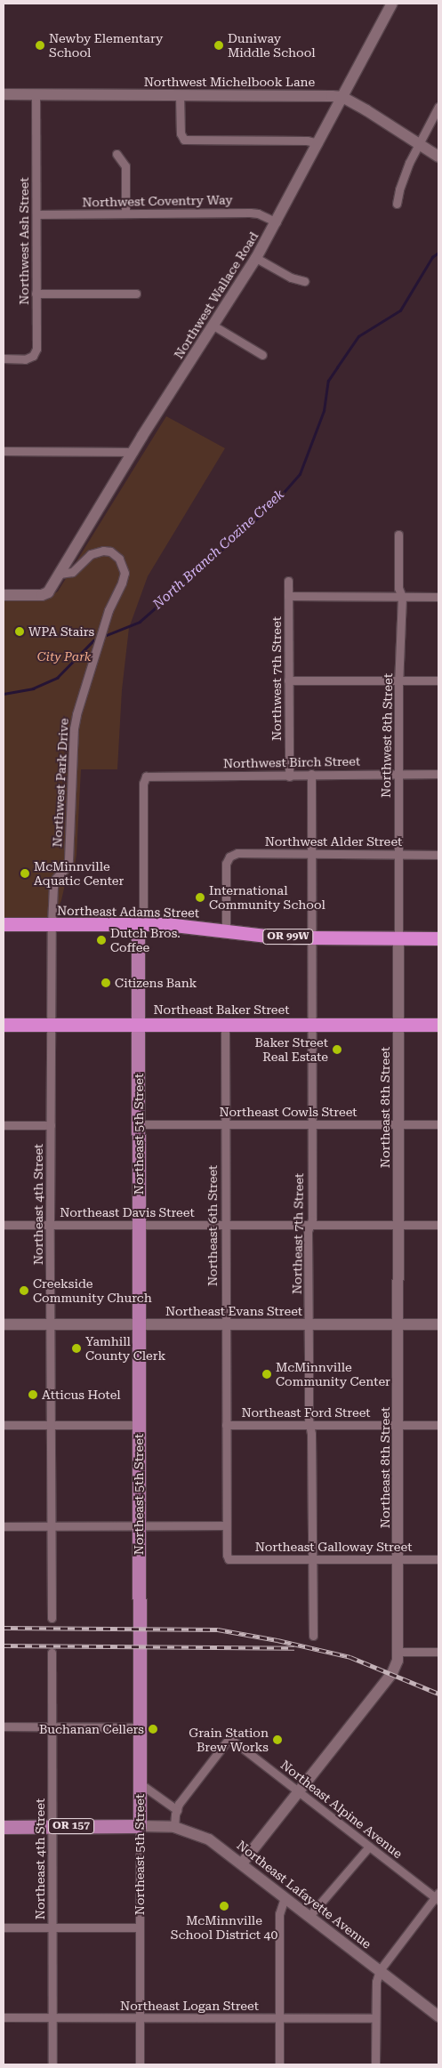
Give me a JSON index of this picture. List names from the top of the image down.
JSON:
{
  "streets": {
    "highway": ["Northeast Adams Street", "OR 99W", "Northeast Baker Street"],
    "main road": ["Northeast 5th Street", "OR 157"],
    "street": [
      "Northwest Michelbook Lane",
      "Northwest Coventry Way",
      "Northwest Ash Street",
      "Northwest Wallace Road",
      "Northwest 7th Street",
      "Northwest 8th Street",
      "Northwest Birch Street",
      "Northwest Park Drive",
      "Northwest Alder Street",
      "Northeast 8th Street",
      "Northeast Cowls Street",
      "Northeast 4th Street",
      "Northeast Davis Street",
      "Northeast 6th Street",
      "Northeast 7th Street",
      "Northeast Evans Street",
      "Northeast Ford Street",
      "Northeast Galloway Street",
      "Northeast Alpine Avenue",
      "Northeast Lafayette Avenue",
      "Northeast Logan Street"
    ]
  },
  "crossings": [
    ["Northwest Michelbook Lane", "Northwest Ash Street"],
    ["Northwest Michelbook Lane", "Northwest Wallace Road"],
    ["Northwest Coventry Way", "Northwest Ash Street"],
    ["Northwest Coventry Way", "Northwest Wallace Road"],
    ["Northwest Wallace Road", "Northwest Park Drive"],
    ["Northwest 7th Street", "Northwest Birch Street"],
    ["Northwest 8th Street", "Northwest Birch Street"],
    ["Northwest 8th Street", "Northwest Alder Street"],
    ["Northwest 8th Street", "Northeast Adams Street"],
    ["Northwest 8th Street", "Northeast 8th Street"],
    ["Northwest Birch Street", "Northeast Adams Street"],
    ["Northwest Birch Street", "Northeast 5th Street"],
    ["Northwest Park Drive", "Northeast Adams Street"],
    ["Northwest Park Drive", "Northeast 4th Street"],
    ["Northwest Alder Street", "Northeast Adams Street"],
    ["Northeast Adams Street", "Northeast 8th Street"],
    ["Northeast Adams Street", "Northeast 5th Street"],
    ["Northeast Adams Street", "Northeast 4th Street"],
    ["Northeast Adams Street", "Northeast 7th Street"],
    ["Northeast Baker Street", "Northeast 8th Street"],
    ["Northeast Baker Street", "Northeast 5th Street"],
    ["Northeast Baker Street", "Northeast 4th Street"],
    ["Northeast Baker Street", "Northeast 6th Street"],
    ["Northeast Baker Street", "Northeast 7th Street"],
    ["Northeast 8th Street", "Northeast Cowls Street"],
    ["Northeast 8th Street", "Northeast Davis Street"],
    ["Northeast 8th Street", "Northeast Evans Street"],
    ["Northeast 8th Street", "Northeast Ford Street"],
    ["Northeast 8th Street", "Northeast Galloway Street"],
    ["Northeast 8th Street", "Northeast Alpine Avenue"],
    ["Northeast 8th Street", "Northeast Lafayette Avenue"],
    ["Northeast Cowls Street", "Northeast 5th Street"],
    ["Northeast Cowls Street", "Northeast 6th Street"],
    ["Northeast Cowls Street", "Northeast 7th Street"],
    ["Northeast 5th Street", "Northeast Davis Street"],
    ["Northeast 5th Street", "Northeast Evans Street"],
    ["Northeast 5th Street", "OR 157"],
    ["Northeast 5th Street", "Northeast Lafayette Avenue"],
    ["Northeast 5th Street", "Northeast Logan Street"],
    ["Northeast 4th Street", "Northeast Davis Street"],
    ["Northeast 4th Street", "Northeast Evans Street"],
    ["Northeast 4th Street", "OR 157"],
    ["Northeast 4th Street", "Northeast Logan Street"],
    ["Northeast Davis Street", "Northeast 6th Street"],
    ["Northeast Davis Street", "Northeast 7th Street"],
    ["Northeast 6th Street", "Northeast Evans Street"],
    ["Northeast 6th Street", "Northeast Ford Street"],
    ["Northeast 6th Street", "Northeast Galloway Street"],
    ["Northeast 7th Street", "Northeast Evans Street"],
    ["Northeast 7th Street", "Northeast Ford Street"],
    ["Northeast 7th Street", "Northeast Galloway Street"],
    ["OR 157", "Northeast Lafayette Avenue"]
  ],
  "water": ["North Branch Cozine Creek"],
  "parks": ["City Park"],
  "places": [
    "Newby Elementary School",
    "Duniway Middle School",
    "WPA Stairs",
    "McMinnville Aquatic Center",
    "International Community School",
    "Dutch Bros. Coffee",
    "Citizens Bank",
    "Baker Street Real Estate",
    "Creekside Community Church",
    "Yamhill County Clerk",
    "McMinnville Community Center",
    "Atticus Hotel",
    "Buchanan Cellers",
    "Grain Station Brew Works",
    "McMinnville School District 40"
  ]
}
